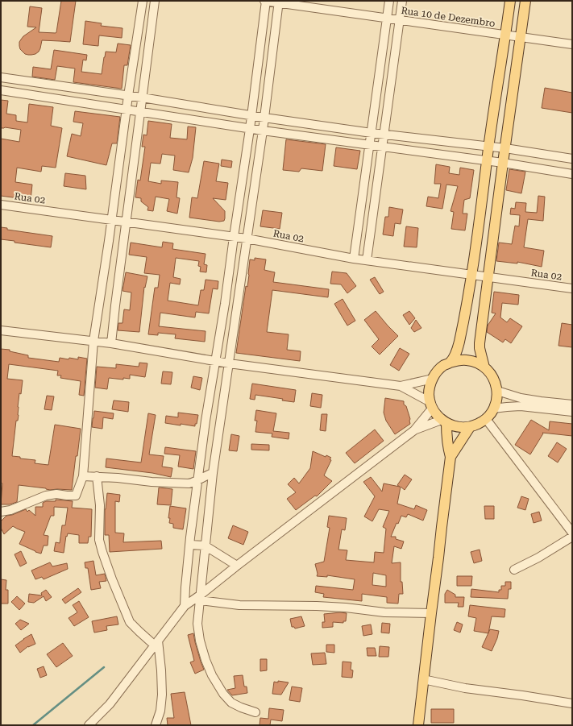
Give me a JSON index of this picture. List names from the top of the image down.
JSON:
{
  "streets": {
    "street": ["Rua 10 de Dezembro", "Rua 02"]
  }
}
